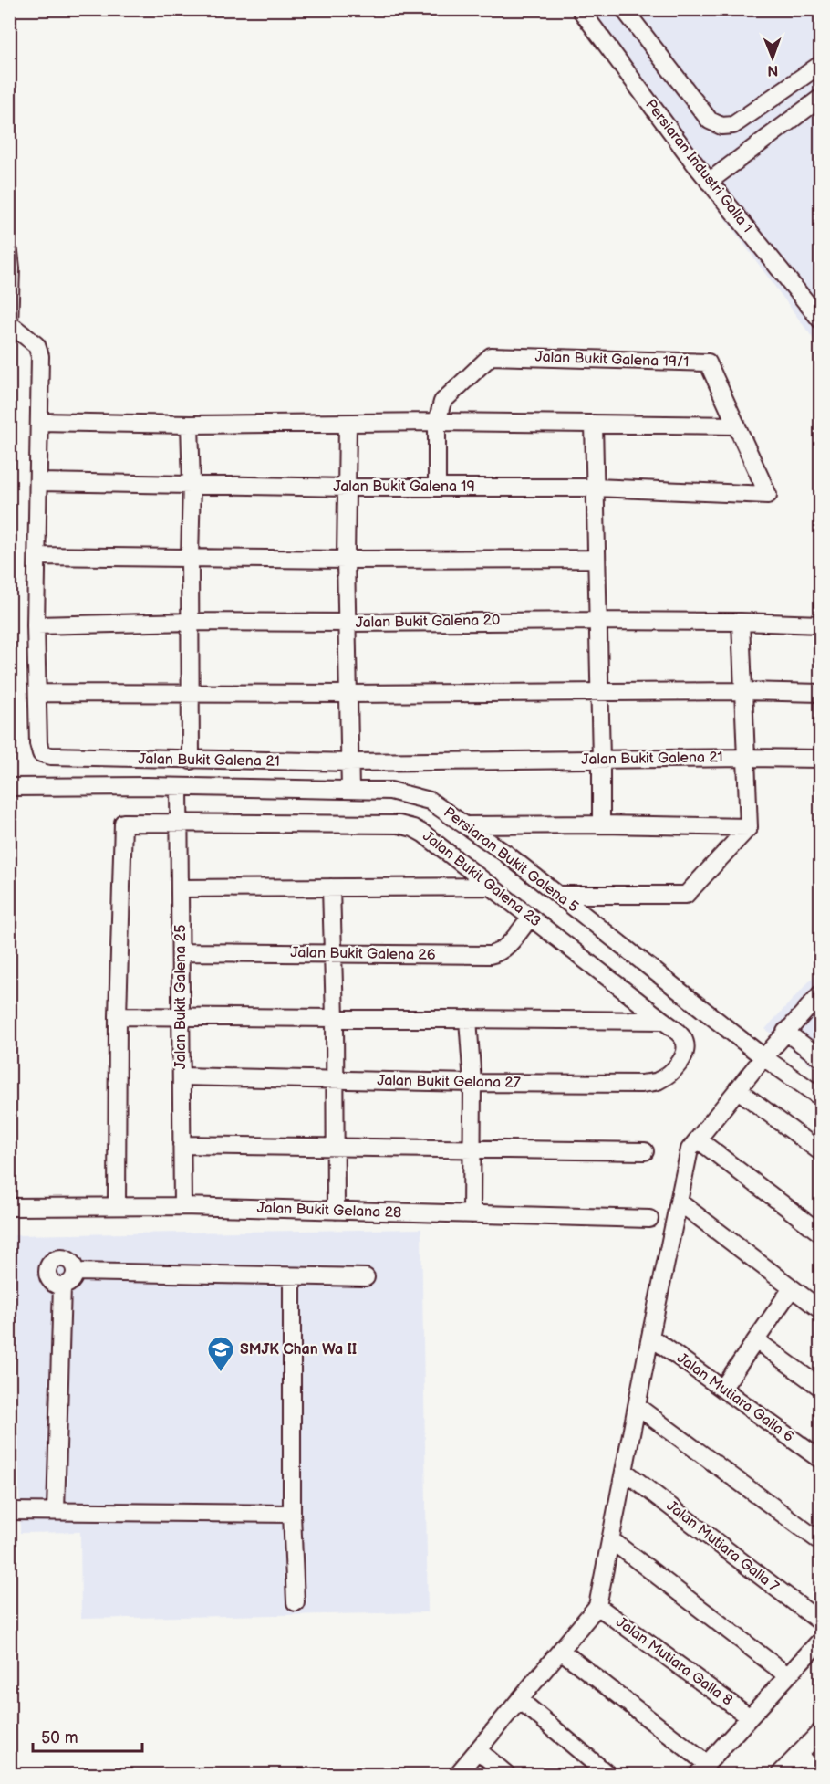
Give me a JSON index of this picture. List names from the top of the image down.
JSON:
{
  "streets": {
    "street": [
      "Persiaran Industri Galla 1",
      "Jalan Bukit Galena 19/1",
      "Jalan Bukit Galena 19",
      "Jalan Bukit Galena 20",
      "Jalan Bukit Galena 21",
      "Persiaran Bukit Galena 5",
      "Jalan Bukit Galena 23",
      "Jalan Bukit Galena 26",
      "Jalan Bukit Galena 25",
      "Jalan Bukit Gelana 27",
      "Jalan Bukit Gelana 28",
      "Jalan Mutiara Galla 6",
      "Jalan Mutiara Galla 7",
      "Jalan Mutiara Galla 8"
    ]
  },
  "crossings": [
    ["Jalan Bukit Galena 19/1", "Jalan Bukit Galena 19"],
    ["Jalan Bukit Galena 19", "Jalan Bukit Galena 21"],
    ["Jalan Bukit Galena 20", "Jalan Bukit Galena 21"],
    ["Persiaran Bukit Galena 5", "Jalan Bukit Galena 25"],
    ["Jalan Bukit Galena 23", "Jalan Bukit Galena 26"],
    ["Jalan Bukit Galena 23", "Jalan Bukit Galena 25"],
    ["Jalan Bukit Galena 23", "Jalan Bukit Gelana 27"],
    ["Jalan Bukit Galena 26", "Jalan Bukit Galena 25"],
    ["Jalan Bukit Galena 25", "Jalan Bukit Gelana 27"],
    ["Jalan Bukit Galena 25", "Jalan Bukit Gelana 28"]
  ],
  "places": {
    "school or university": ["SMJK Chan Wa II"]
  },
  "scale_bar": "50 m",
  "north": "bottom"
}
